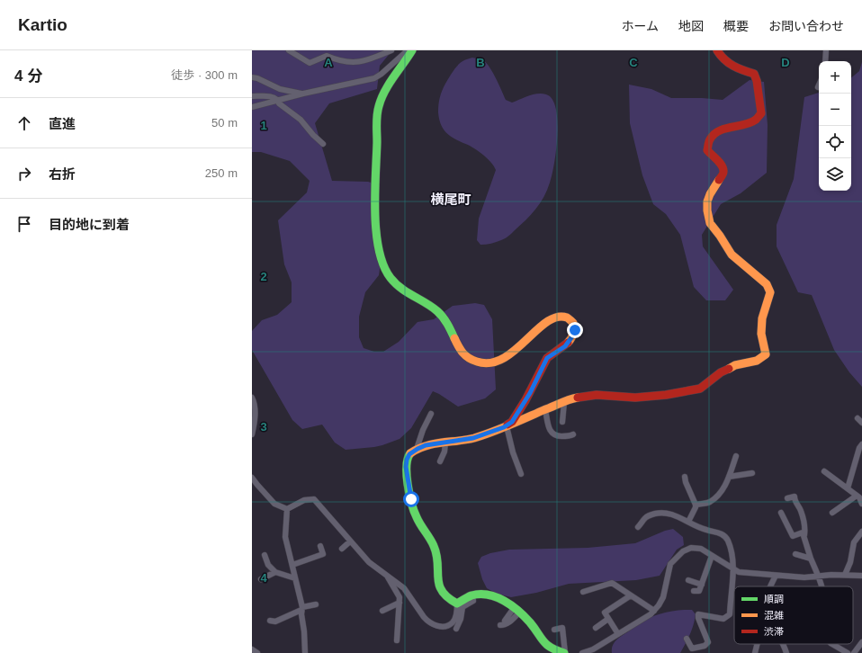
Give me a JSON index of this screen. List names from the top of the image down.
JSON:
{
  "districts": ["横尾町"],
  "legend": ["順調", "混雑", "渋滞"],
  "page": {
    "header": "Kartio",
    "nav": [
      "ホーム",
      "地図",
      "概要",
      "お問い合わせ"
    ],
    "heading": ["4 分", "徒歩 · 300 m"],
    "map_buttons": ["+", "−"],
    "list": [
      ["直進", "50 m"],
      ["右折", "250 m"],
      "目的地に到着"
    ]
  },
  "grid": {
    "columns": [
      "A",
      "B",
      "C",
      "D"
    ],
    "rows": [
      "1",
      "2",
      "3",
      "4"
    ]
  }
}
